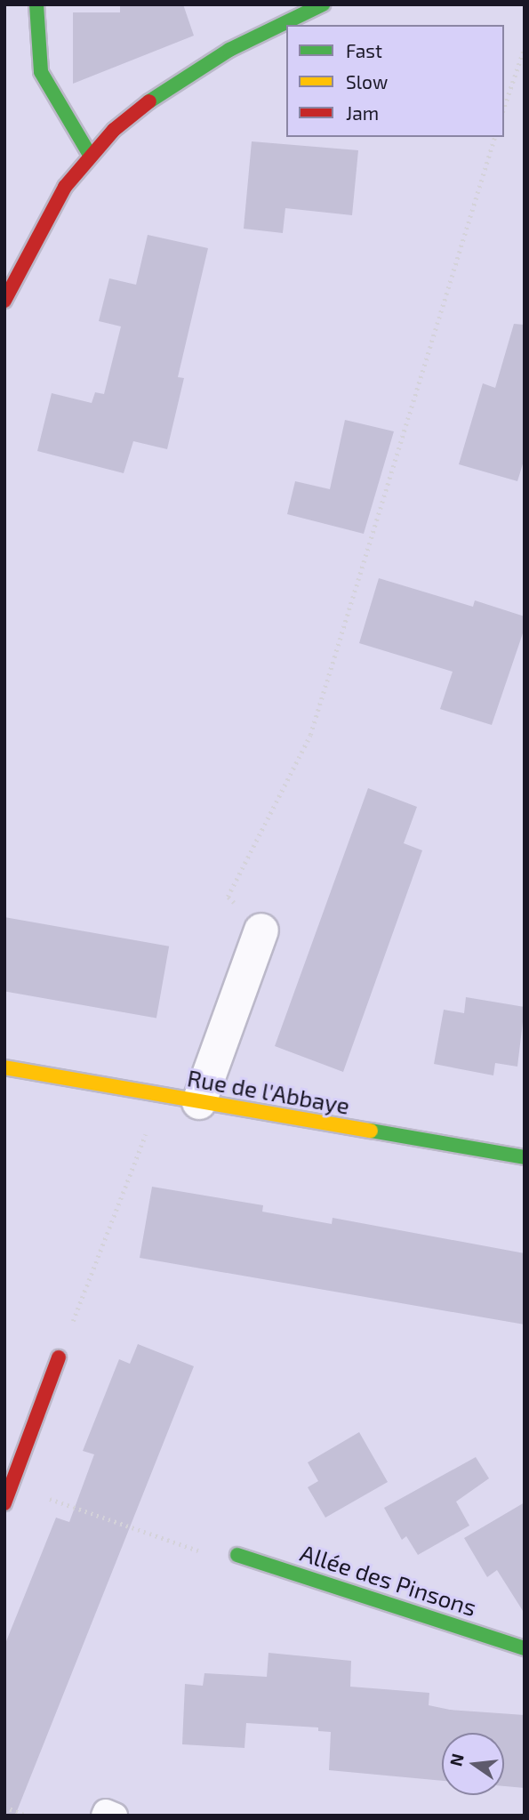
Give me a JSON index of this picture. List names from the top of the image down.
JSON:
{
  "streets": {
    "street": ["Rue de l'Abbaye", "Allée des Pinsons"]
  },
  "legend": ["Fast", "Slow", "Jam"],
  "north": "left"
}
